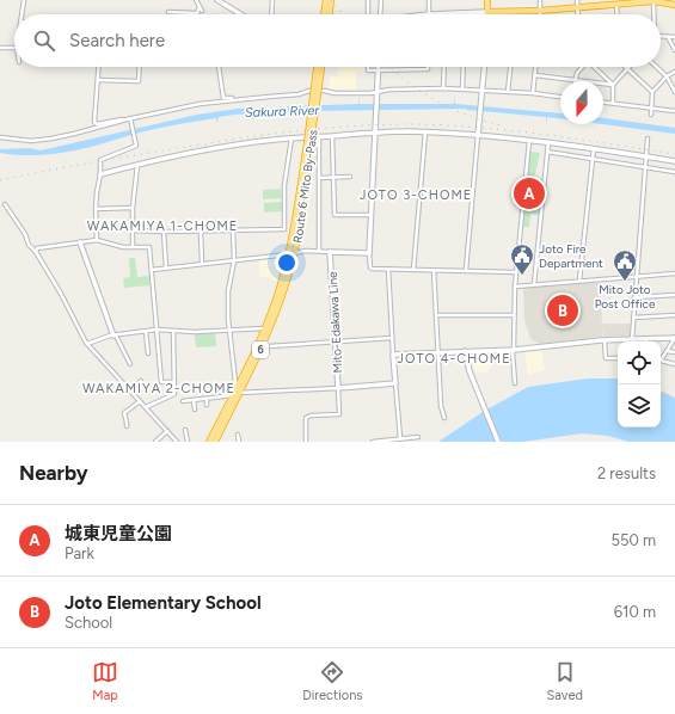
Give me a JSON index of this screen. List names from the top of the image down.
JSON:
{
  "streets": {
    "highway": ["Route 6 Mito By-Pass", "6"],
    "street": ["Mito-Edakawa Line"]
  },
  "districts": [
    "JOTO 3-CHOME",
    "WAKAMIYA 1-CHOME",
    "JOTO 4-CHOME",
    "WAKAMIYA 2-CHOME"
  ],
  "water": ["Sakura River"],
  "places": {
    "public building": ["Joto Fire Department", "Mito Joto Post Office"]
  },
  "north": "bottom",
  "page": {
    "search": "Search here",
    "pins": ["A", "B"],
    "heading": ["Nearby", "2 results"],
    "list": [
      {
        "mark": "A",
        "name": "城東児童公園",
        "note": "Park",
        "value": "550 m"
      },
      {
        "mark": "B",
        "name": "Joto Elementary School",
        "note": "School",
        "value": "610 m"
      }
    ],
    "nav": ["Map", "Directions", "Saved"]
  }
}
